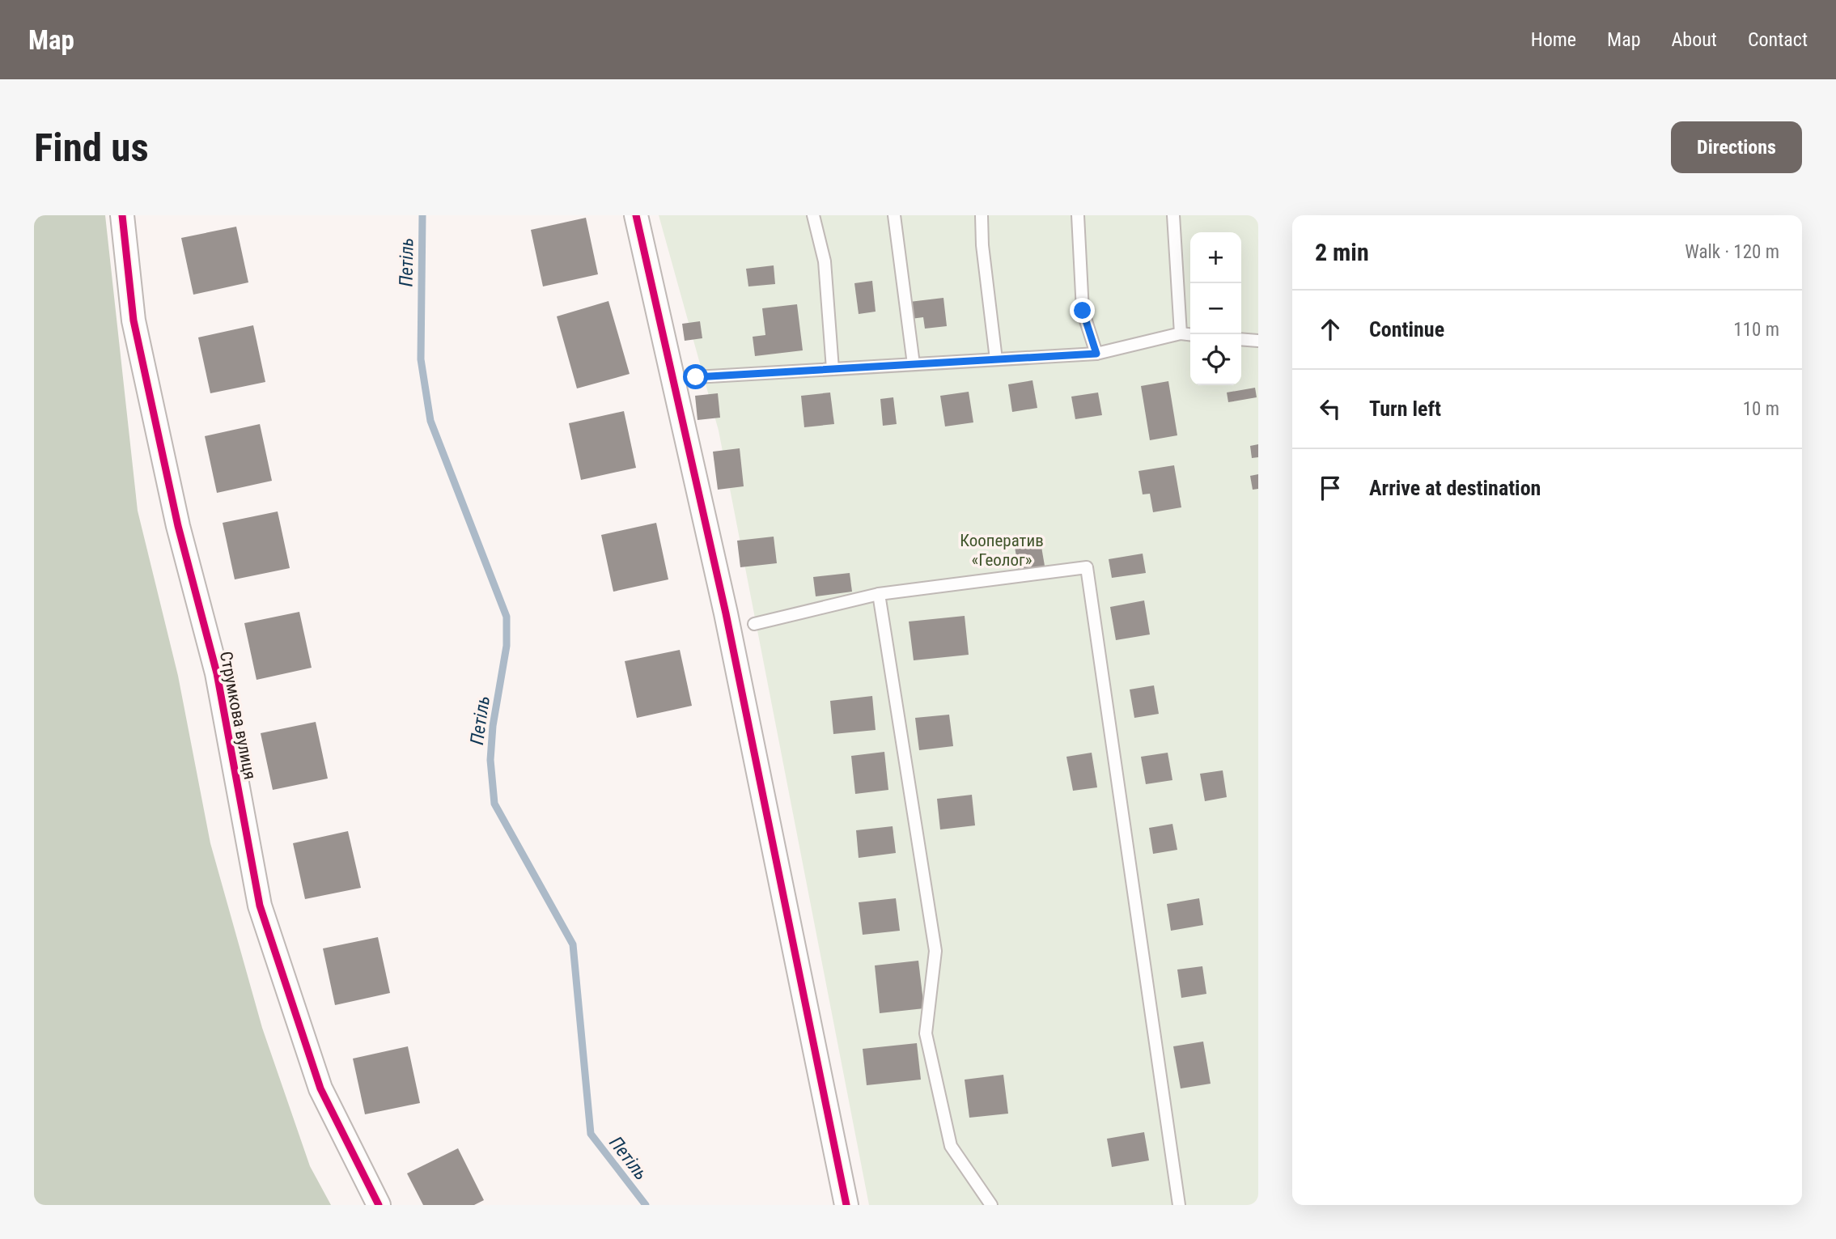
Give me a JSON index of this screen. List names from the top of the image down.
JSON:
{
  "streets": {
    "street": ["Струмкова вулиця"]
  },
  "water": ["Петіль"],
  "parks": ["Кооператив «Геолог»"],
  "page": {
    "header": "Map",
    "nav": [
      "Home",
      "Map",
      "About",
      "Contact"
    ],
    "buttons": "Directions",
    "title": "Find us",
    "heading": ["2 min", "Walk · 120 m"],
    "map_buttons": ["+", "−"],
    "list": [
      ["Continue", "110 m"],
      ["Turn left", "10 m"],
      "Arrive at destination"
    ]
  }
}
